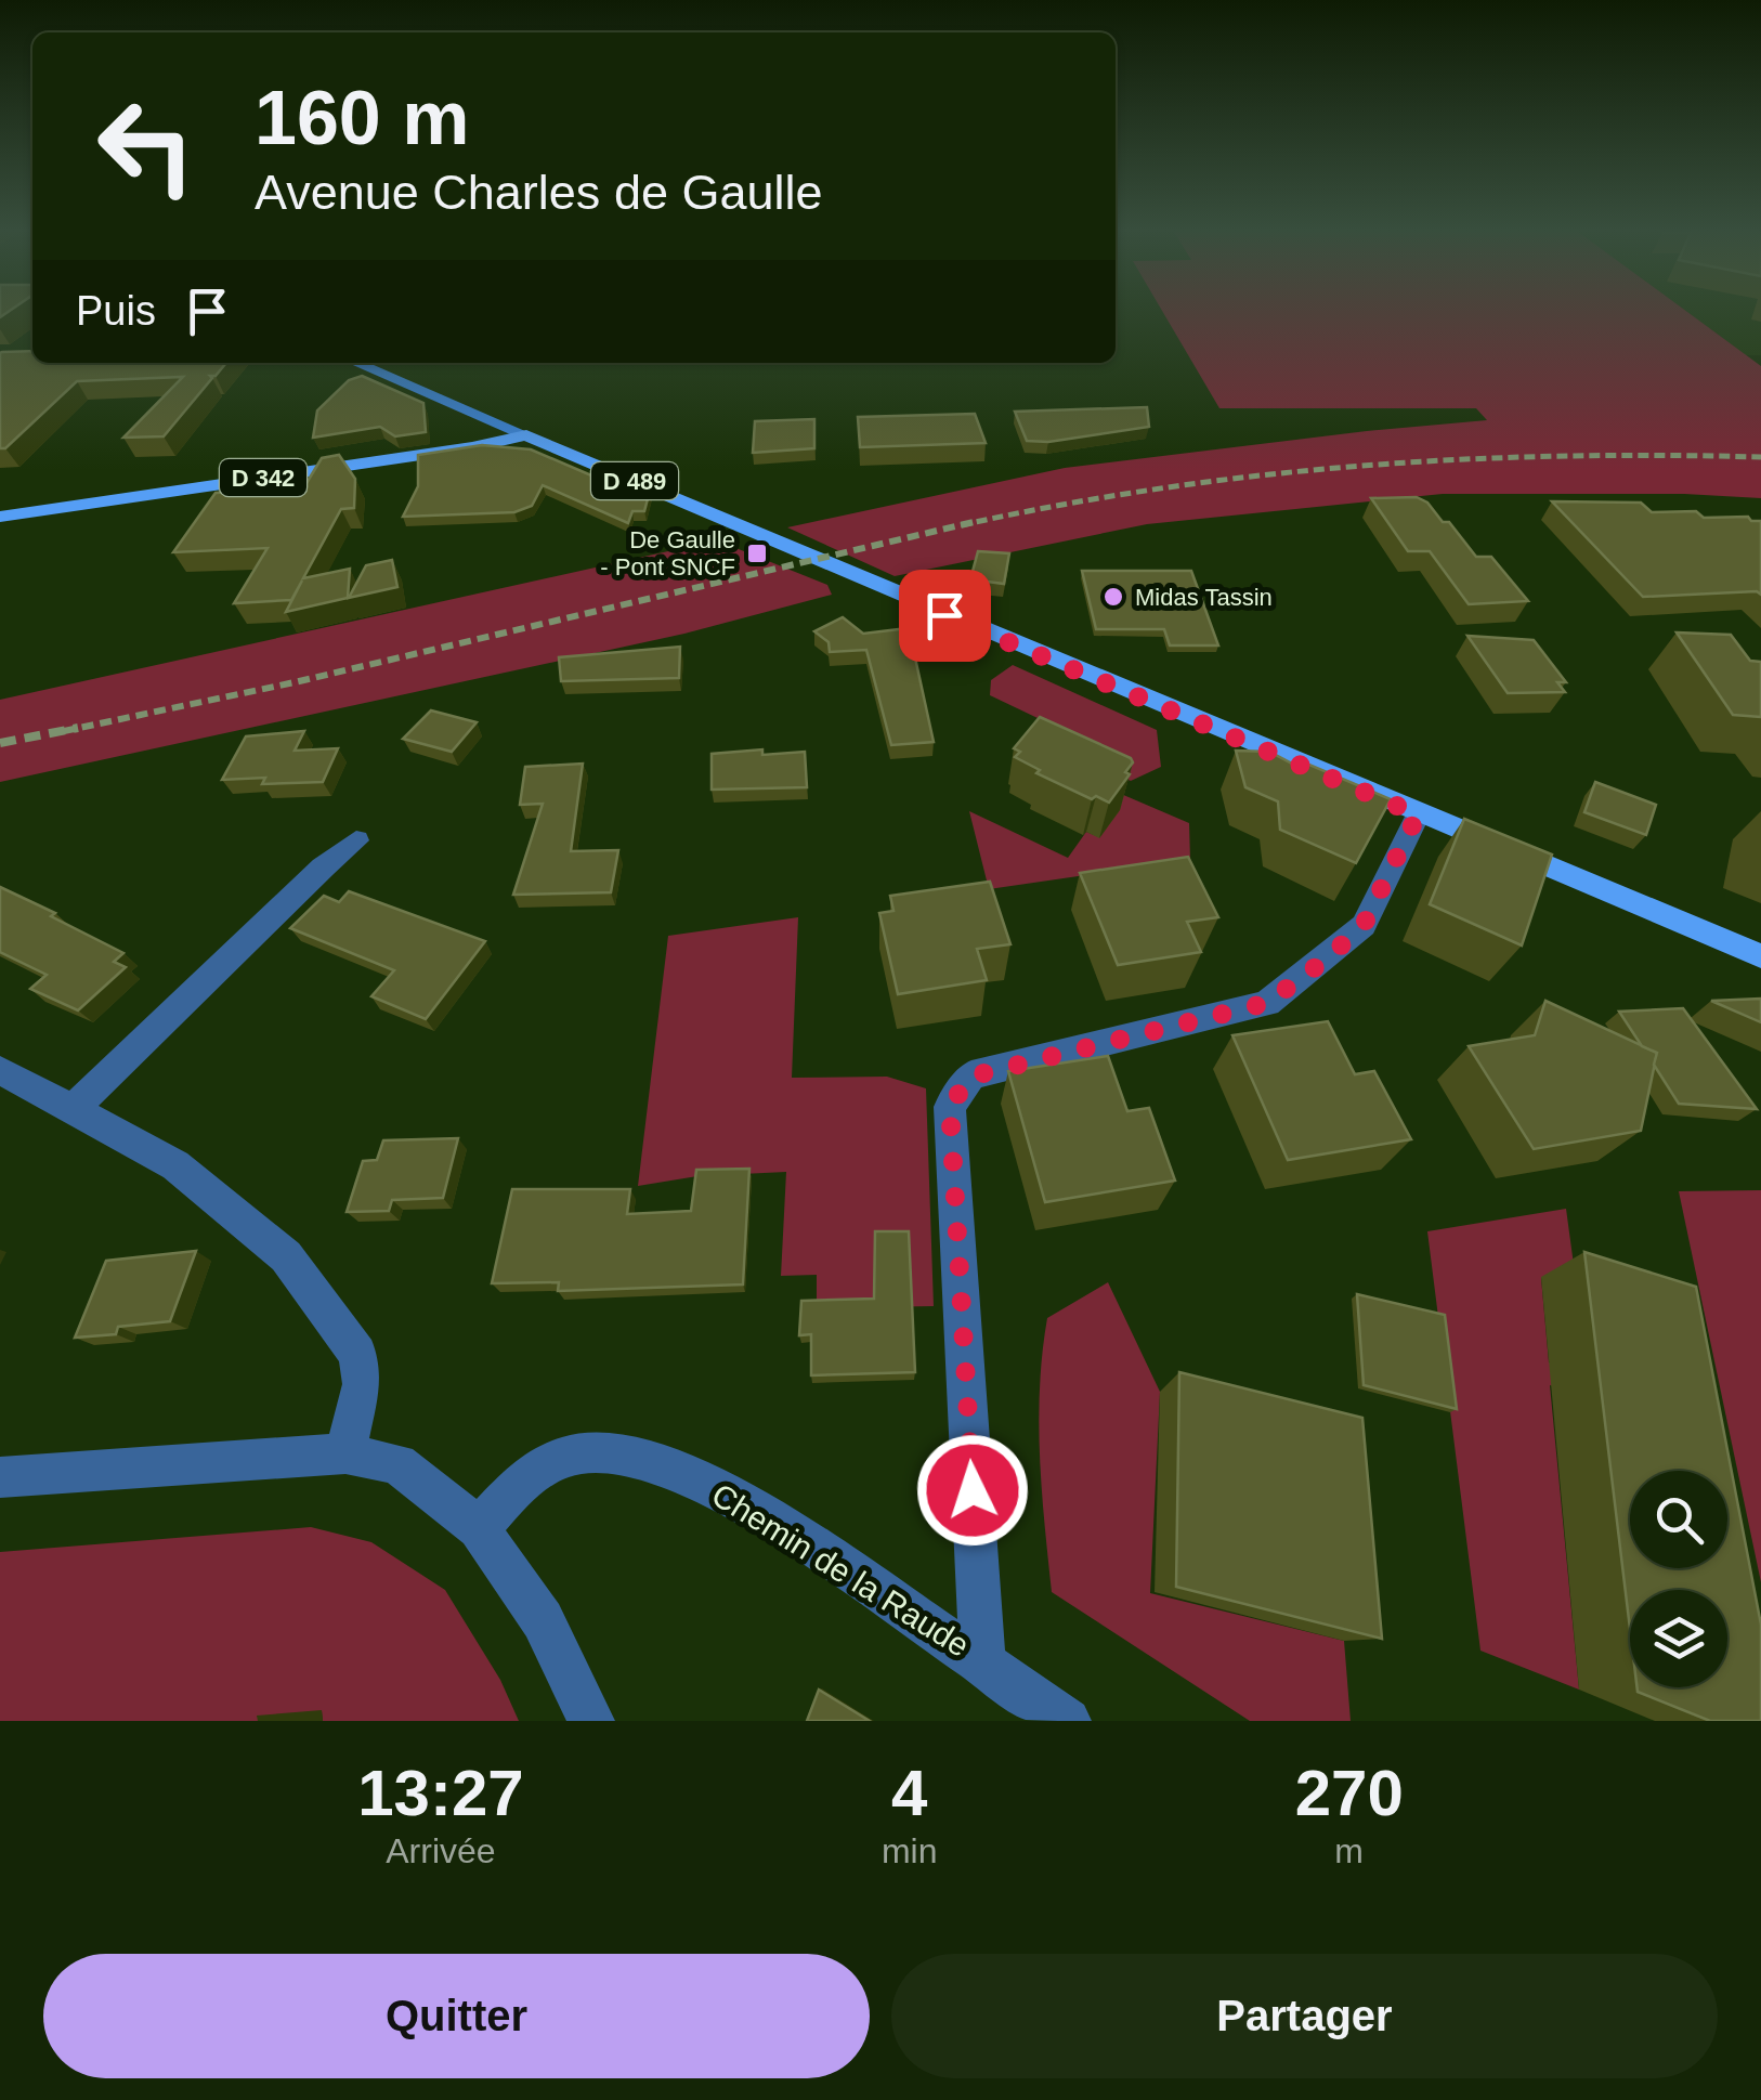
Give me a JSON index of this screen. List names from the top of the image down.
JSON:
{
  "streets": {
    "main road": ["D 342", "D 489"],
    "street": ["Chemin de la Raude"]
  },
  "crossings": [
    ["D 342", "D 489"]
  ],
  "places": {
    "transit": ["De Gaulle - Pont SNCF"],
    "other": ["Midas Tassin"]
  },
  "page": {
    "turn": ["160 m", "Avenue Charles de Gaulle"],
    "then": "Puis",
    "eta": [
      "13:27",
      "Arrivée",
      "4",
      "min",
      "270",
      "m"
    ],
    "buttons": ["Quitter", "Partager"]
  }
}
